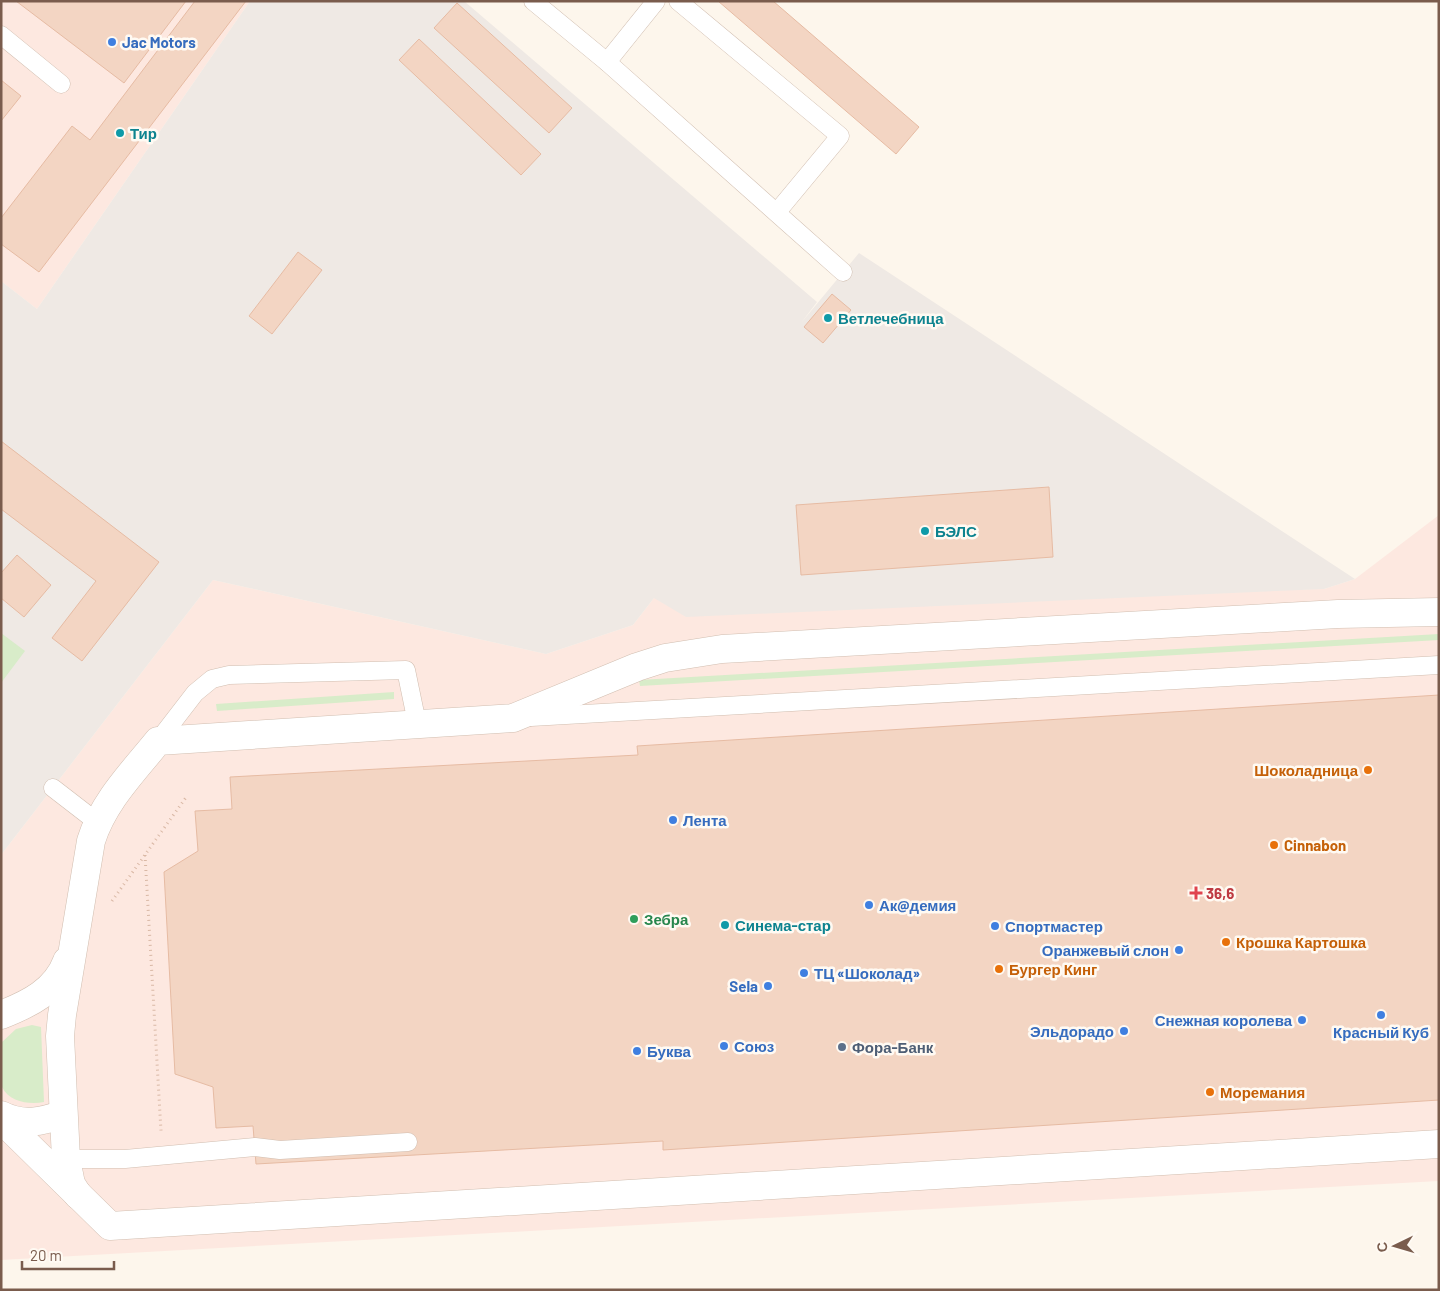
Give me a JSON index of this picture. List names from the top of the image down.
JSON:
{
  "places": {
    "other": [
      "Jac Motors",
      "Тир",
      "Ветлечебница",
      "БЭЛС",
      "Шоколадница",
      "Лента",
      "Cinnabon",
      "Ак@демия",
      "Зебра",
      "Синема-стар",
      "Спортмастер",
      "Крошка Картошка",
      "Оранжевый слон",
      "Бургер Кинг",
      "ТЦ «Шоколад»",
      "Sela",
      "Красный Куб",
      "Снежная королева",
      "Эльдорадо",
      "Союз",
      "Фора-Банк",
      "Буква",
      "Моремания"
    ],
    "health": ["36,6"]
  },
  "scale_bar": "20 m",
  "north": "left"
}
